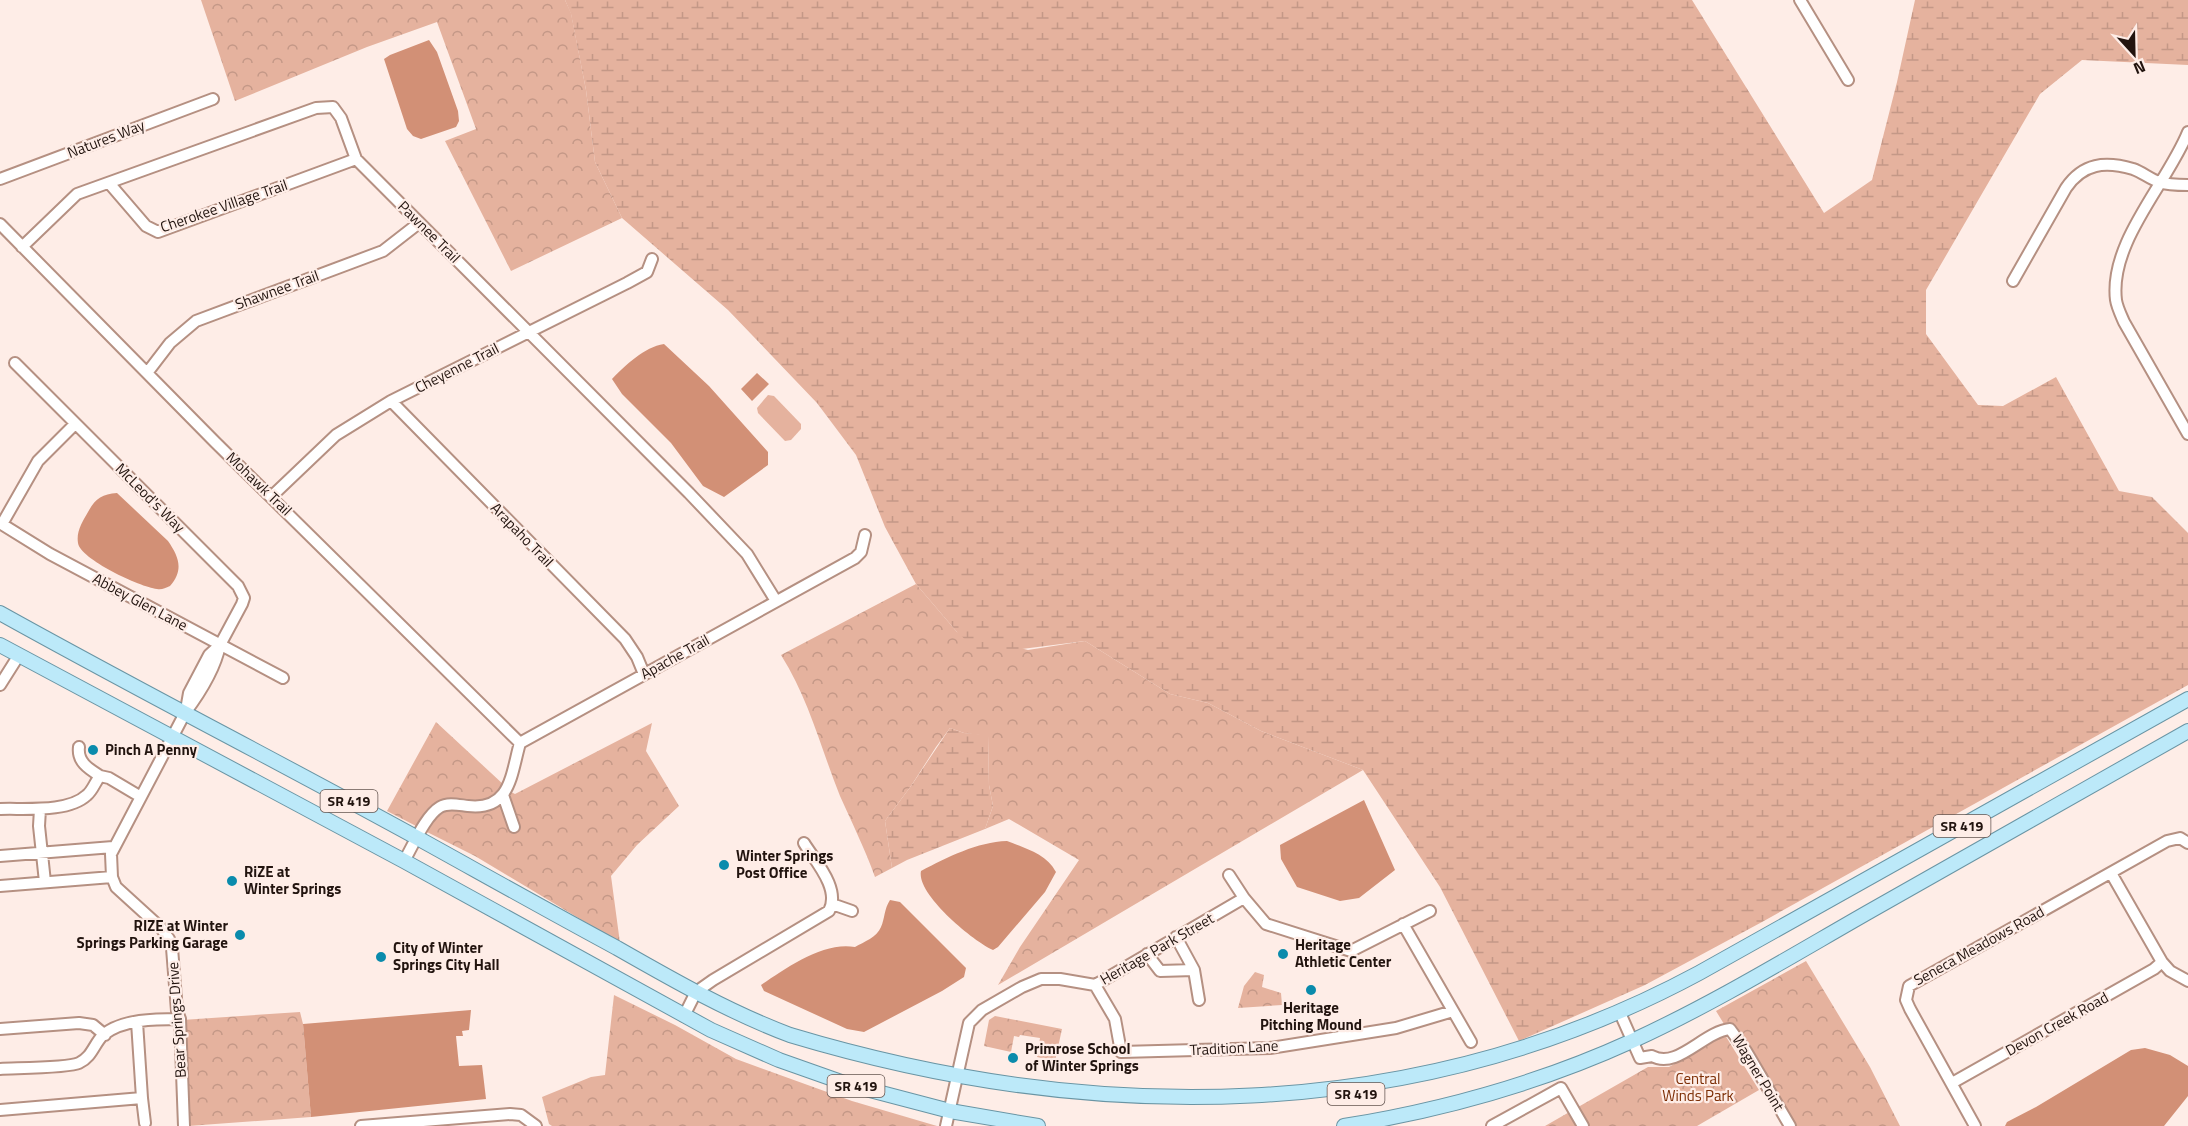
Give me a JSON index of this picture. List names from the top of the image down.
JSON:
{
  "streets": {
    "main road": ["SR 419"],
    "street": [
      "Natures Way",
      "Cherokee Village Trail",
      "Pawnee Trail",
      "Shawnee Trail",
      "Cheyenne Trail",
      "Mohawk Trail",
      "McLeod's Way",
      "Arapaho Trail",
      "Abbey Glen Lane",
      "Apache Trail",
      "Seneca Meadows Road",
      "Heritage Park Street",
      "Bear Springs Drive",
      "Devon Creek Road",
      "Tradition Lane",
      "Wagner Point"
    ]
  },
  "crossings": [
    ["Cherokee Village Trail", "Pawnee Trail"],
    ["Pawnee Trail", "Shawnee Trail"],
    ["Pawnee Trail", "Cheyenne Trail"],
    ["Pawnee Trail", "Mohawk Trail"],
    ["Pawnee Trail", "Apache Trail"],
    ["Shawnee Trail", "Mohawk Trail"],
    ["Cheyenne Trail", "Mohawk Trail"],
    ["Cheyenne Trail", "Arapaho Trail"],
    ["Mohawk Trail", "Apache Trail"],
    ["McLeod's Way", "Abbey Glen Lane"],
    ["McLeod's Way", "SR 419"],
    ["Arapaho Trail", "Apache Trail"],
    ["SR 419", "Heritage Park Street"],
    ["SR 419", "Wagner Point"],
    ["Seneca Meadows Road", "Devon Creek Road"],
    ["Heritage Park Street", "Tradition Lane"]
  ],
  "parks": ["Central Winds Park"],
  "places": [
    "Pinch A Penny",
    "Winter Springs Post Office",
    "RiZE at Winter Springs",
    "RIZE at Winter Springs Parking Garage",
    "Heritage Athletic Center",
    "City of Winter Springs City Hall",
    "Heritage Pitching Mound",
    "Primrose School of Winter Springs"
  ],
  "north": "bottom"
}
